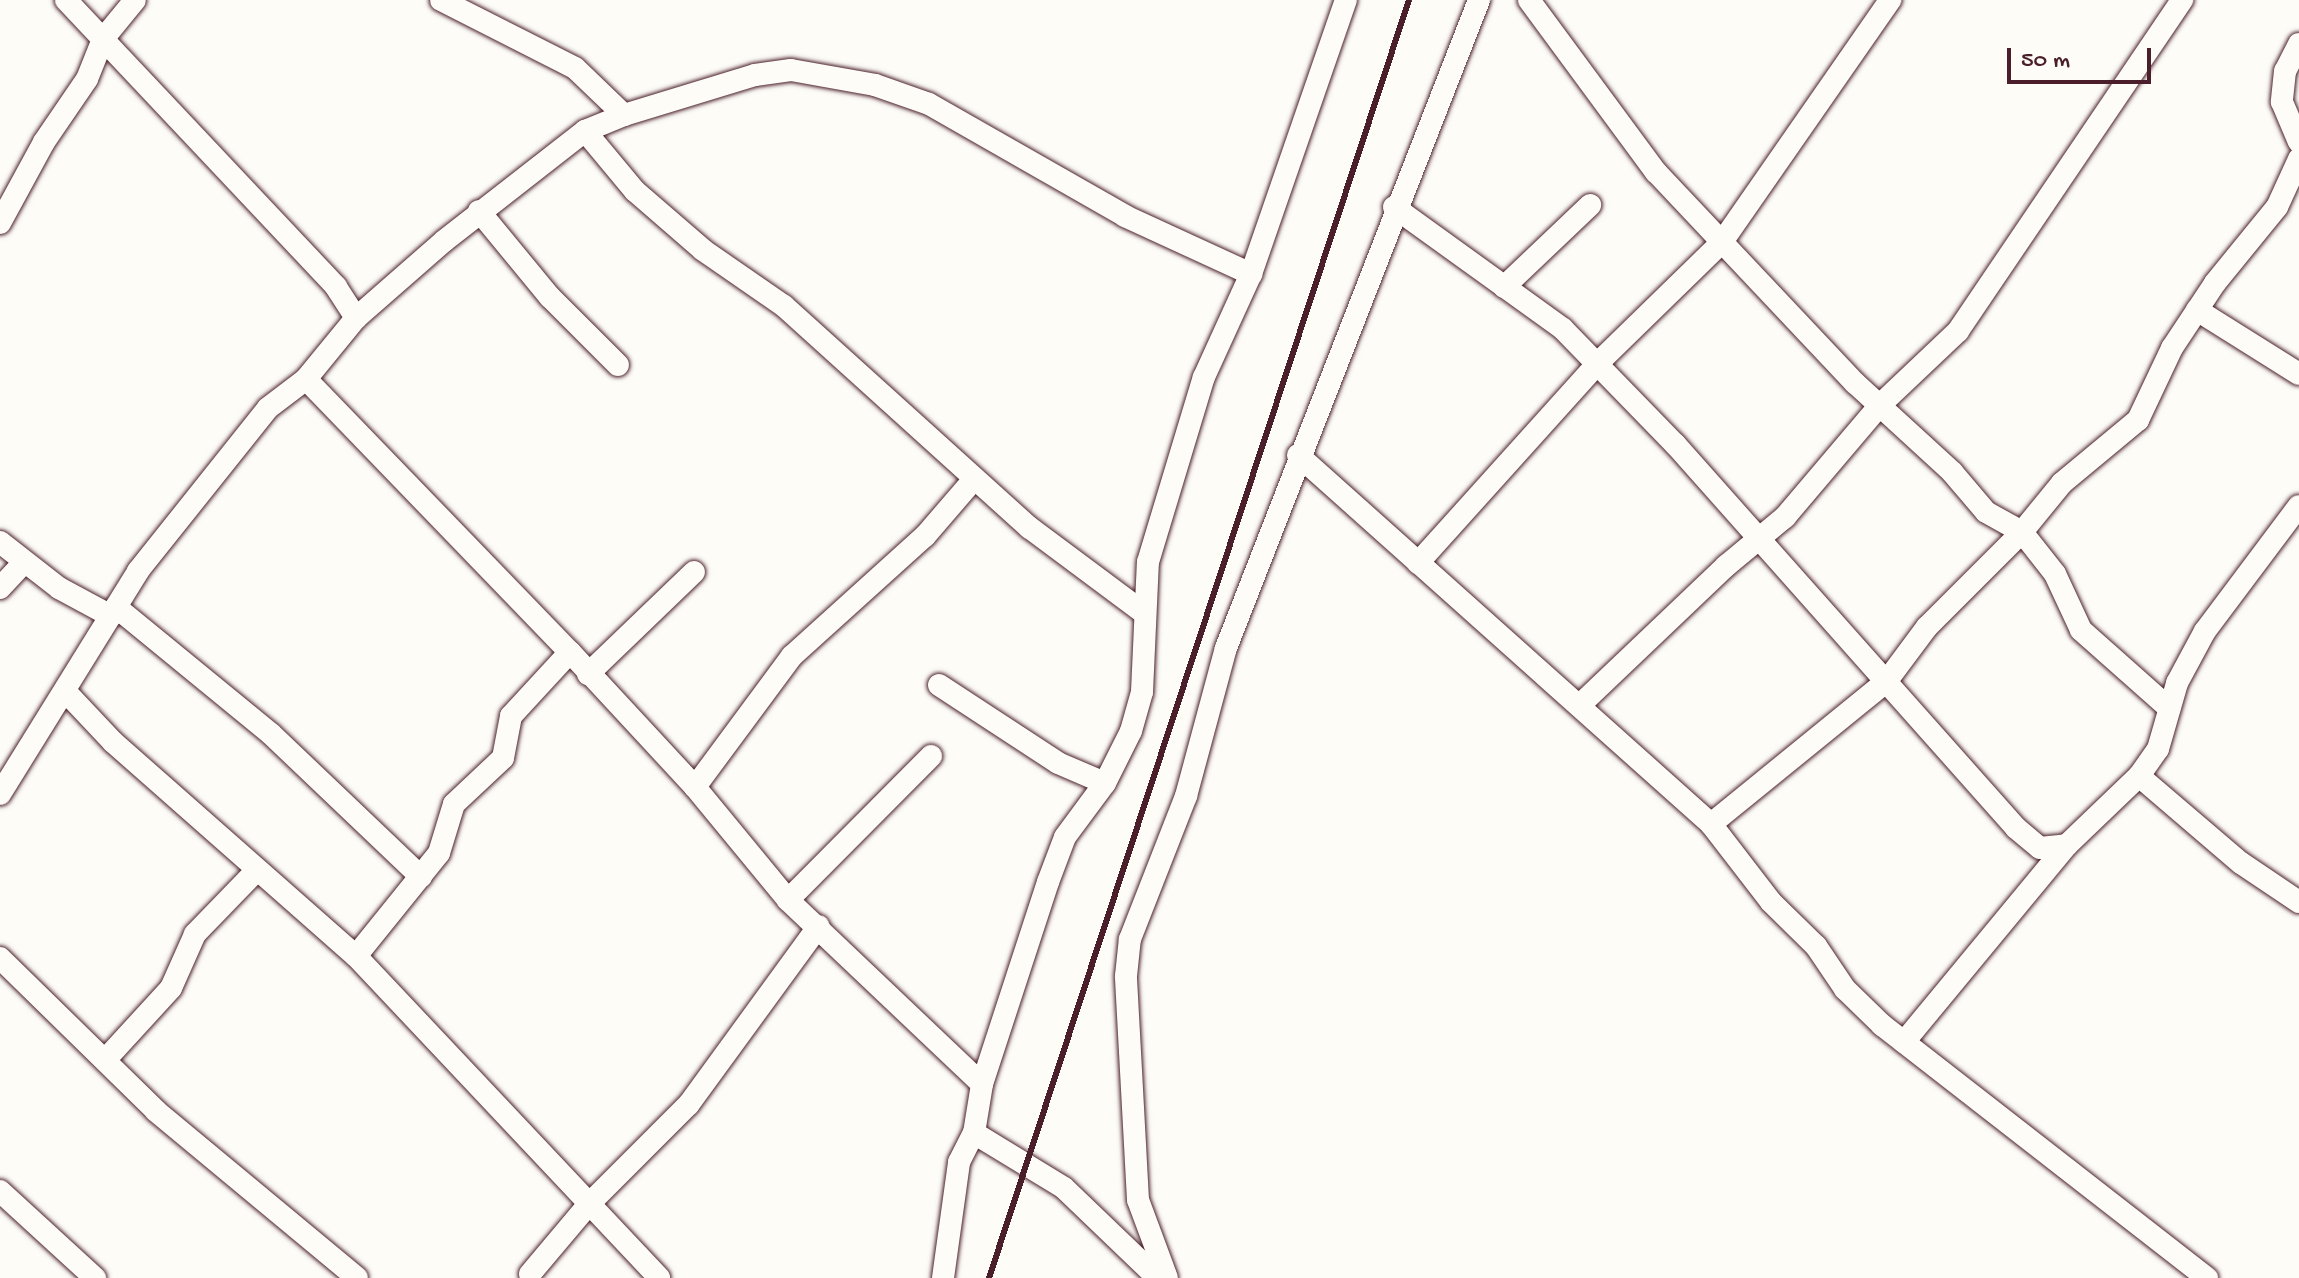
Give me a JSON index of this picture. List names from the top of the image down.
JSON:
{
  "scale_bar": "50 m"
}
